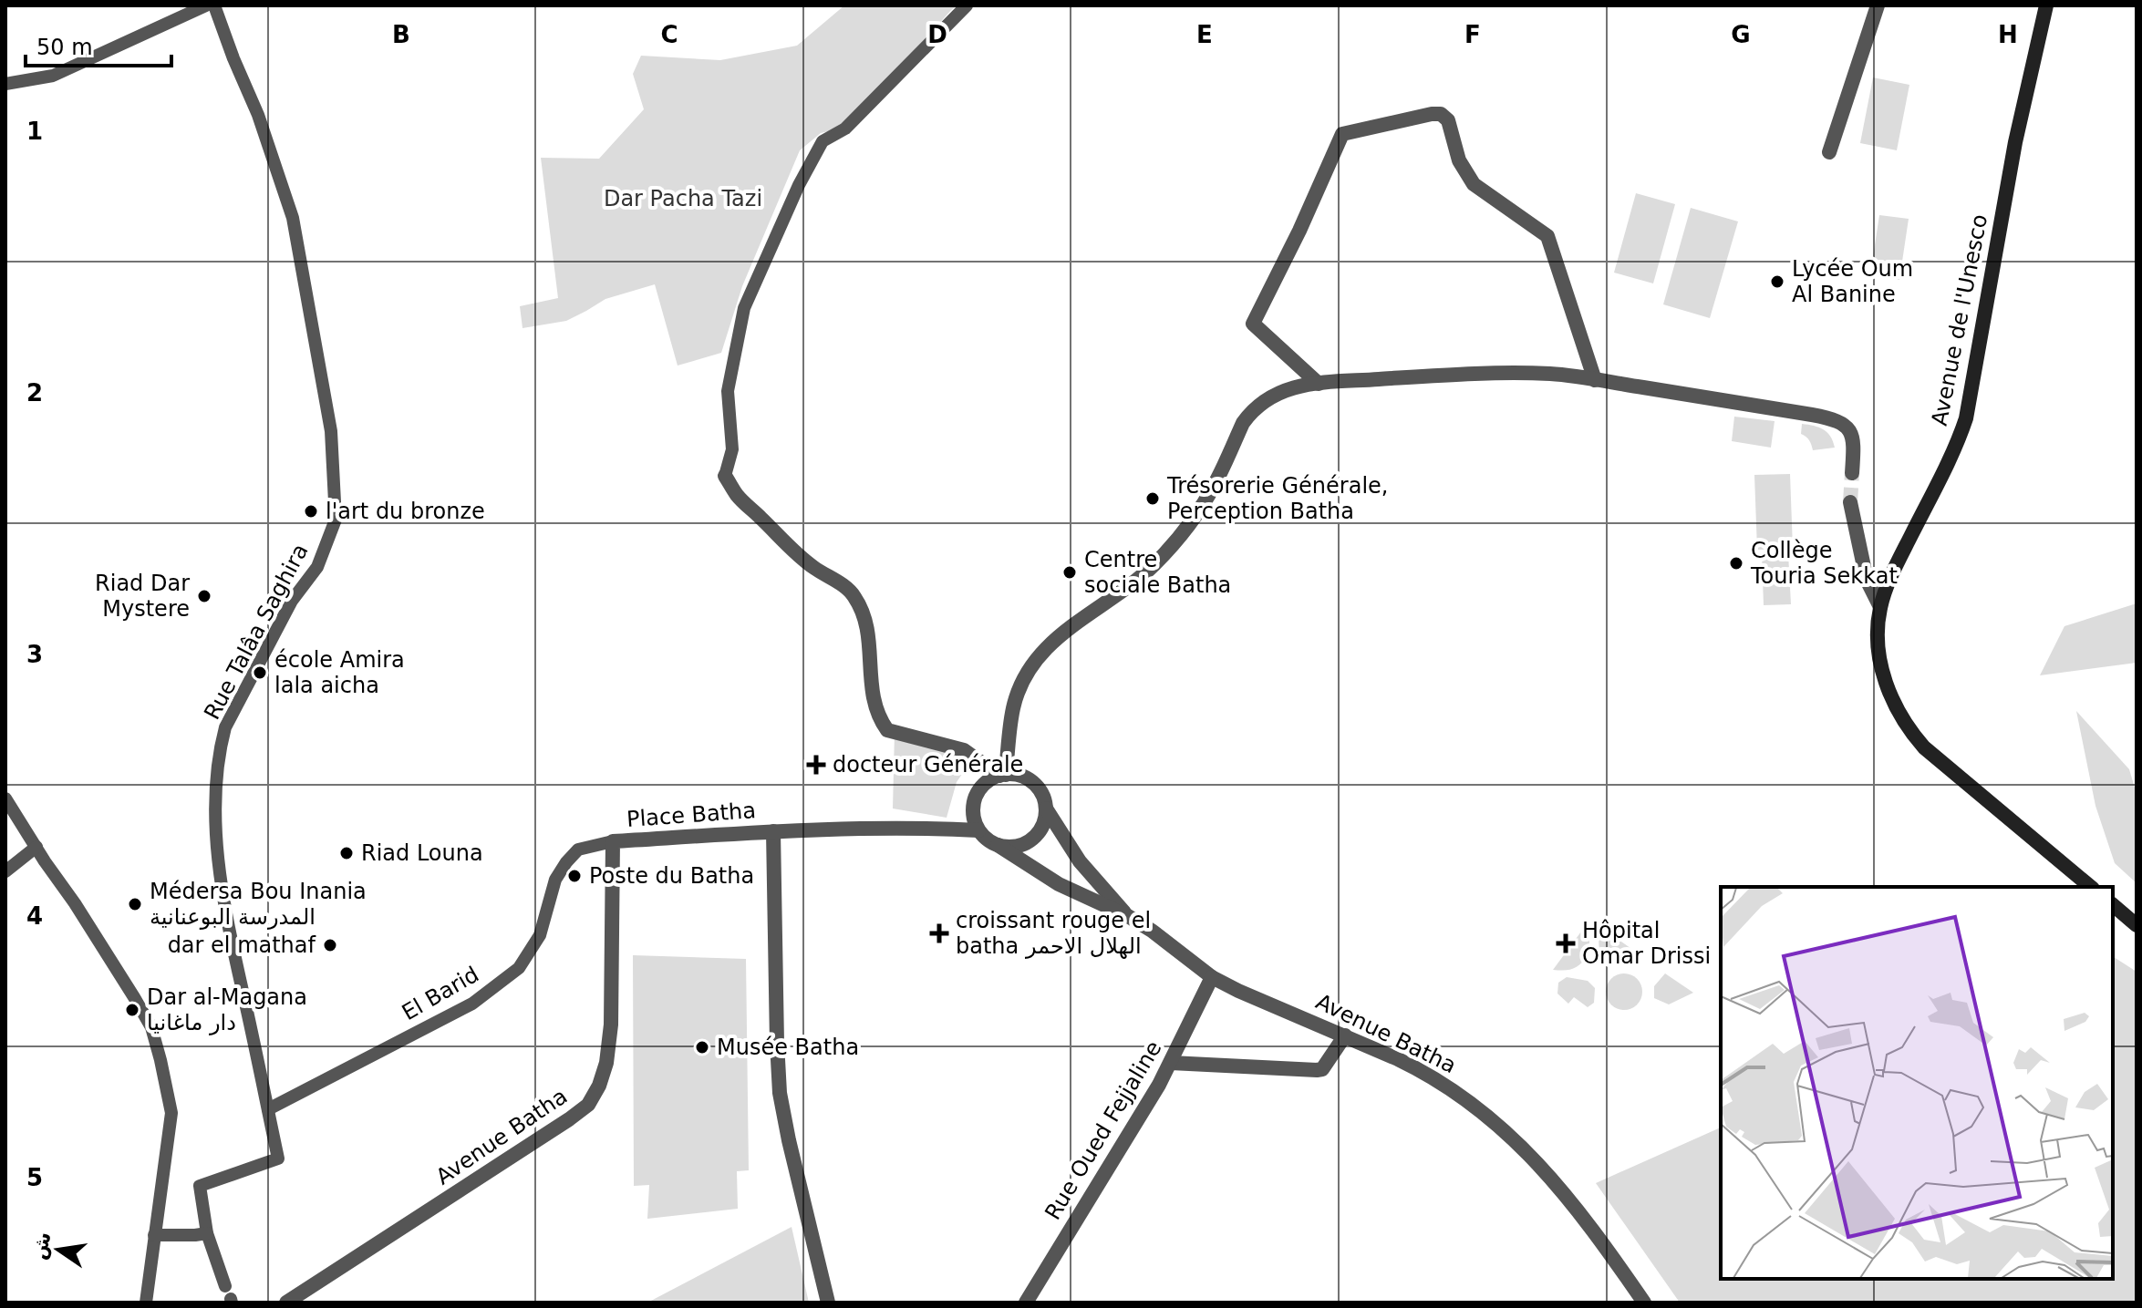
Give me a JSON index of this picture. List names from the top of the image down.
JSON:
{
  "streets": {
    "main road": ["Avenue de l'Unesco"],
    "street": [
      "Rue Talâa Saghira",
      "Place Batha",
      "El Barid",
      "Avenue Batha",
      "Rue Oued Fejjaline"
    ]
  },
  "crossings": [
    ["Rue Talâa Saghira", "El Barid"],
    ["Place Batha", "El Barid"],
    ["Place Batha", "Avenue Batha"],
    ["El Barid", "Avenue Batha"],
    ["Avenue Batha", "Rue Oued Fejjaline"]
  ],
  "parks": ["Dar Pacha Tazi"],
  "places": {
    "other": [
      "Lycée Oum Al Banine",
      "Trésorerie Générale, Perception Batha",
      "l'art du bronze",
      "Collège Touria Sekkat",
      "Centre sociale Batha",
      "Riad Dar Mystere",
      "école Amira lala aicha",
      "Riad Louna",
      "Poste du Batha",
      "Médersa Bou Inania المدرسة البوعنانية",
      "dar el mathaf",
      "Dar al-Magana دار ماغانيا",
      "Musée Batha"
    ],
    "health": ["docteur Générale", "croissant rouge el batha الهلال الاحمر", "Hôpital Omar Drissi"]
  },
  "scale_bar": "50 m",
  "north": "left",
  "grid": {
    "columns": [
      "B",
      "C",
      "D",
      "E",
      "F",
      "G",
      "H"
    ],
    "rows": [
      "1",
      "2",
      "3",
      "4",
      "5"
    ]
  }
}
